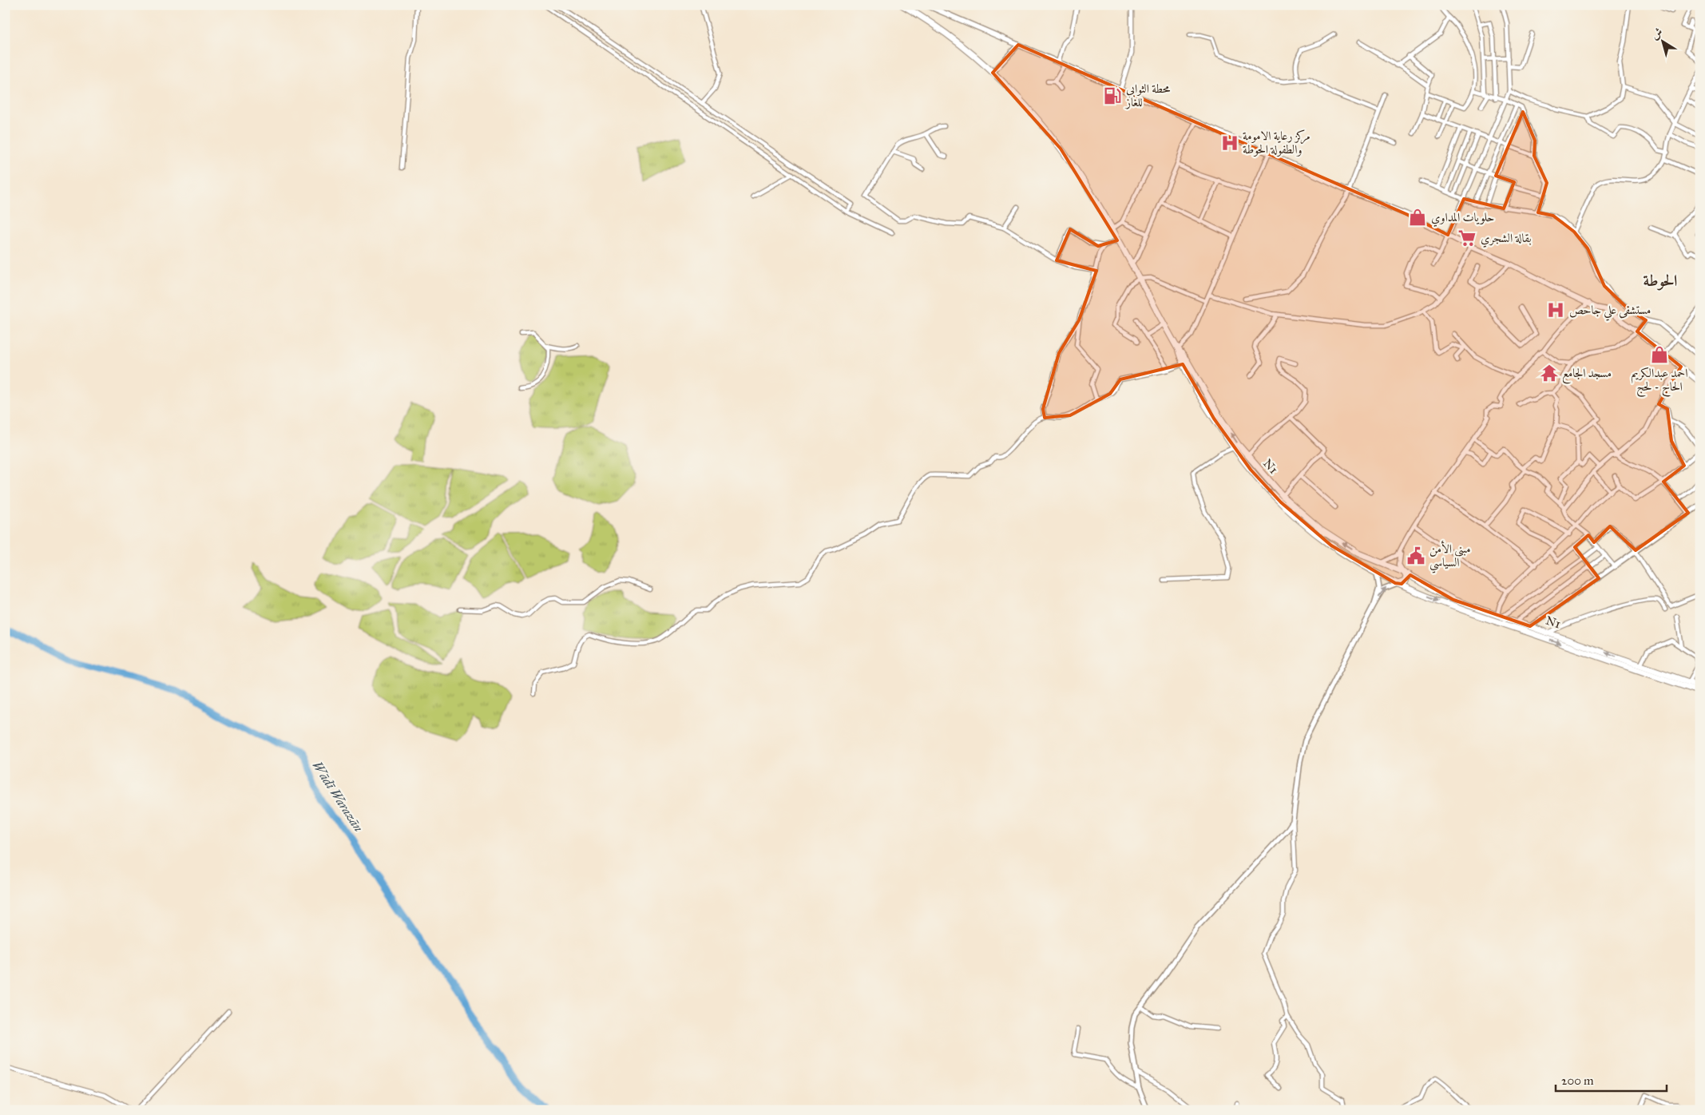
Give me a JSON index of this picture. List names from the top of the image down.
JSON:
{
  "streets": {
    "highway": ["N1"]
  },
  "districts": ["الحوطة"],
  "water": ["Wādī Warazān"],
  "places": {
    "fuel station": ["محطة الثوابي للغاز"],
    "hospital": ["مركز رعاية الامومة والطفولة الحوطة", "مستشفى علي جاحص"],
    "shop": ["حلويات المداوي", "احمد عبدالكريم الحاج - لحج"],
    "supermarket": ["بقالة الشجري"],
    "temple": ["مسجد الجامع"],
    "public building": ["مبنى الأمن السياسي"]
  },
  "scale_bar": "200 m",
  "north": "top left"
}
